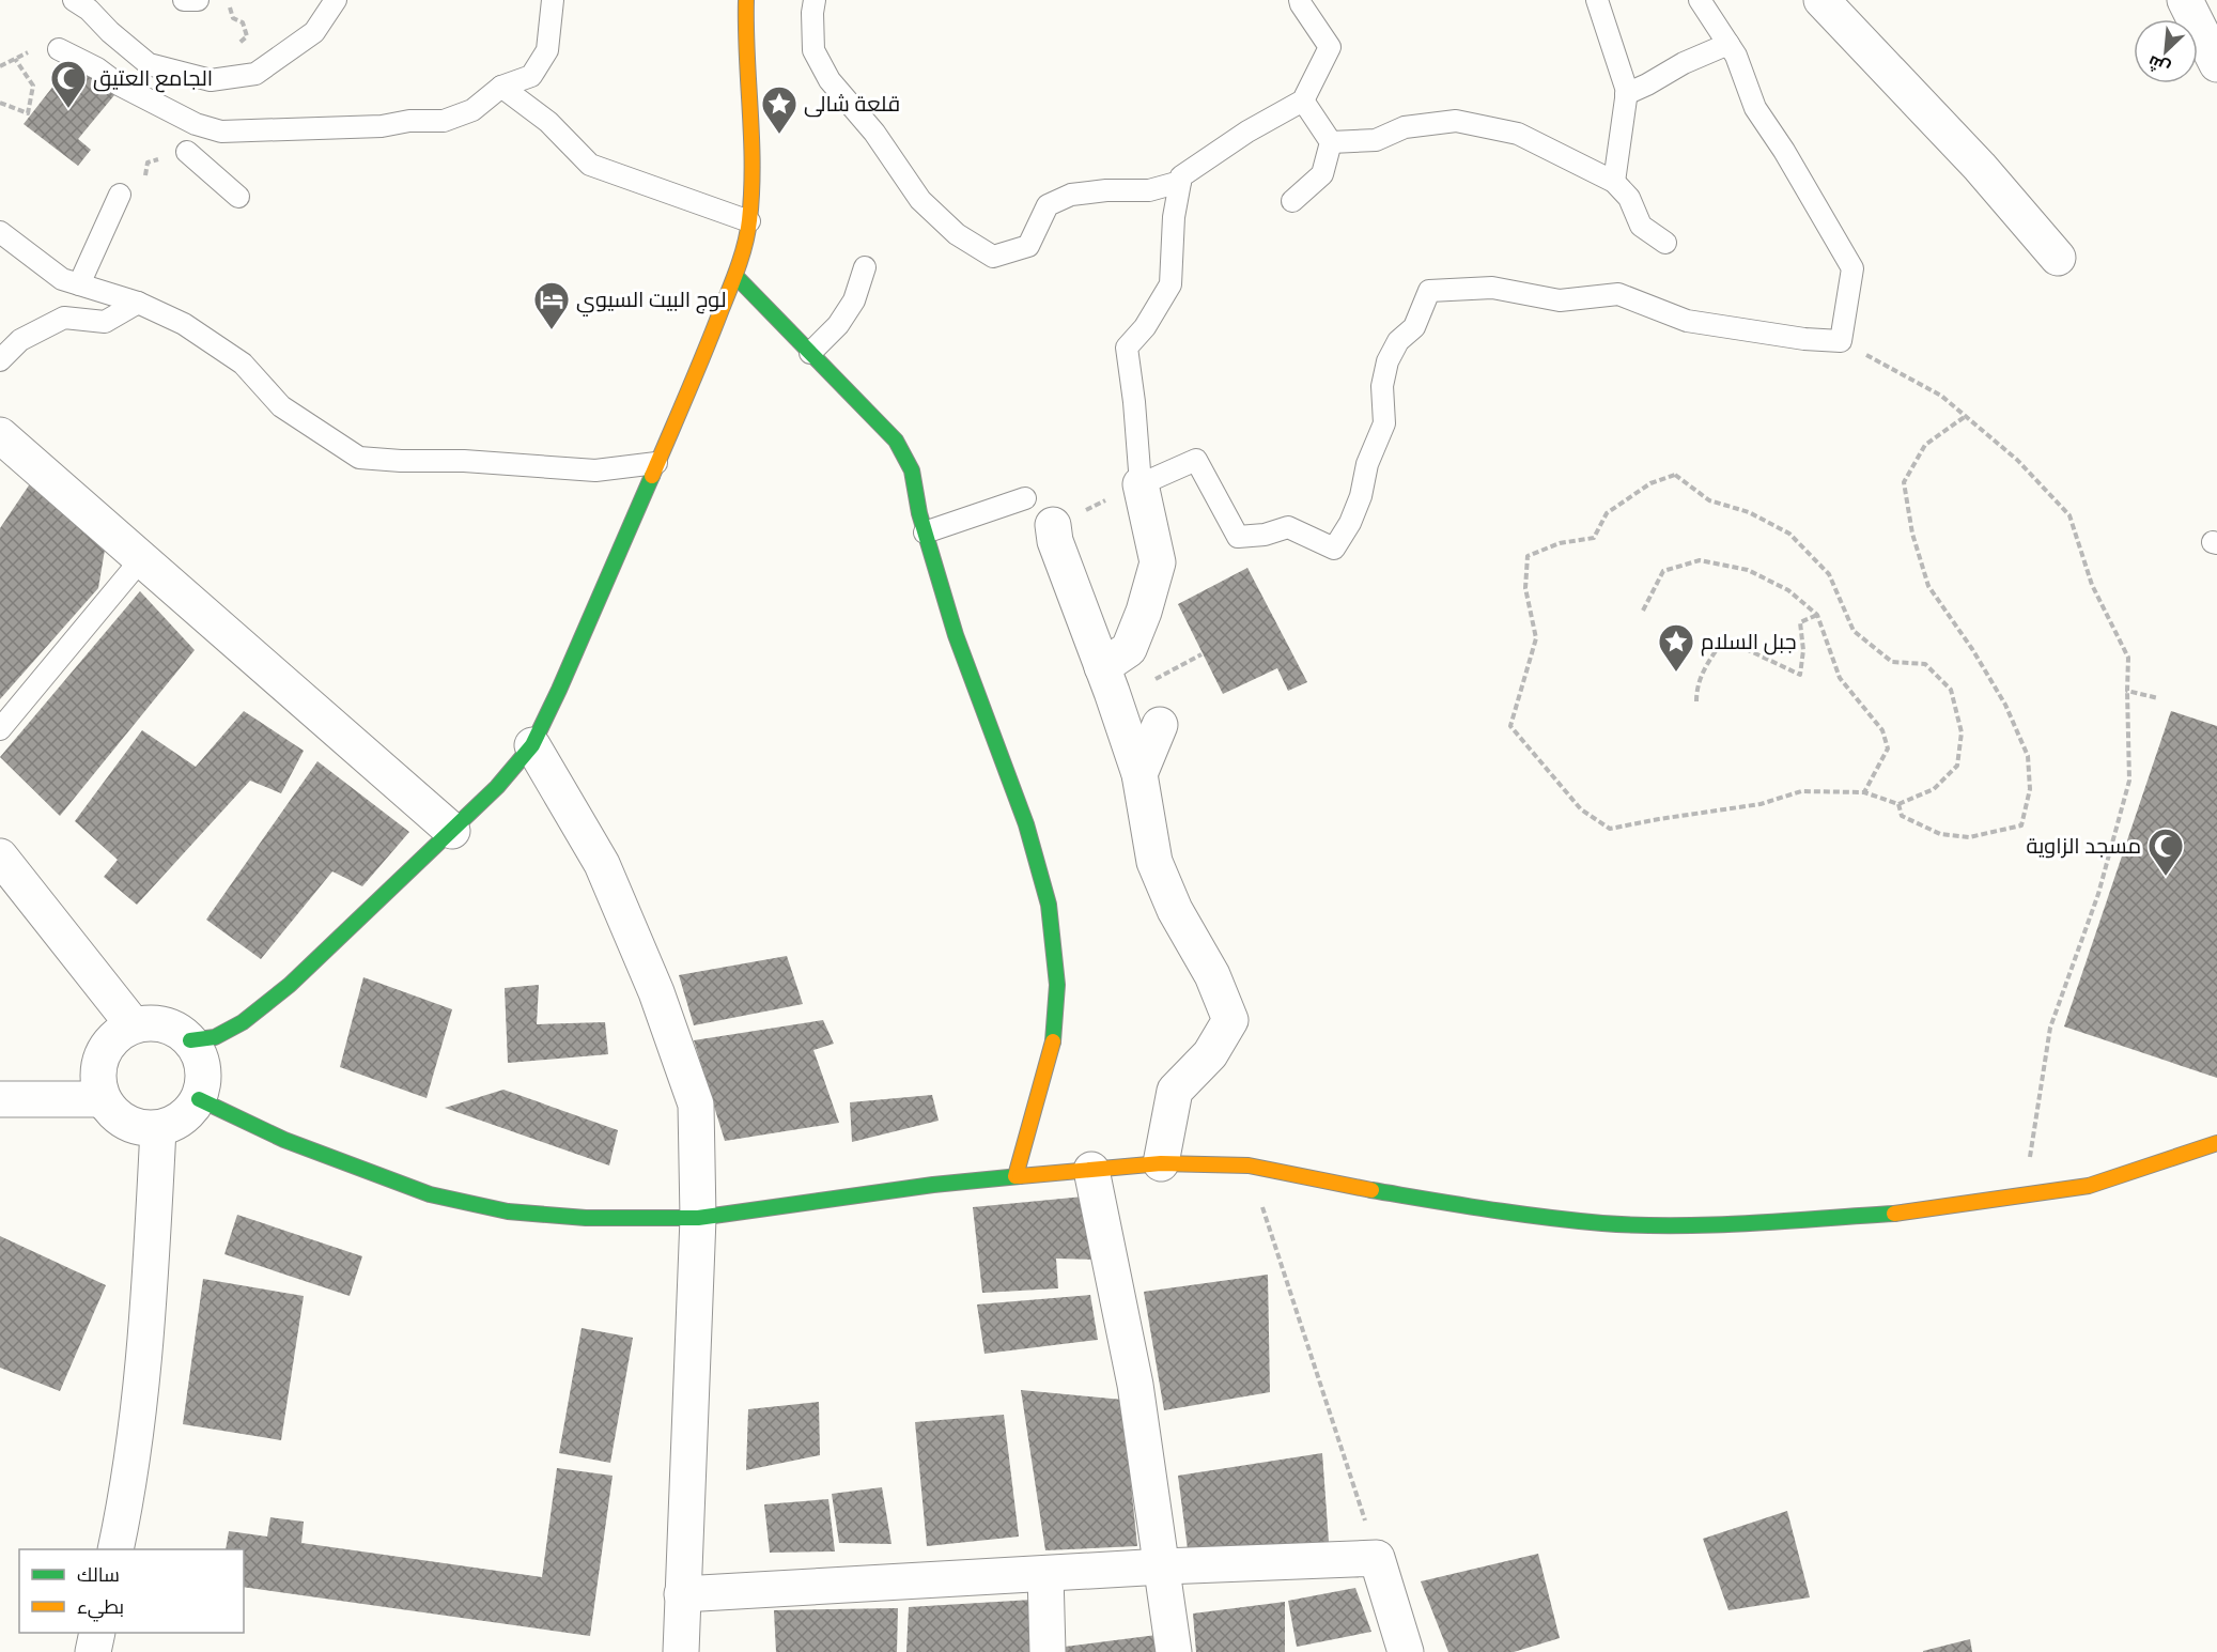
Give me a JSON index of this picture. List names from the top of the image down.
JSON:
{
  "places": {
    "mosque": ["الجامع العتيق", "مسجد الزاوية"],
    "place": ["قلعة شالى", "جبل السلام"],
    "hotel": ["لوج البيت السيوي"]
  },
  "legend": ["سالك", "بطيء"],
  "north": "bottom left"
}
